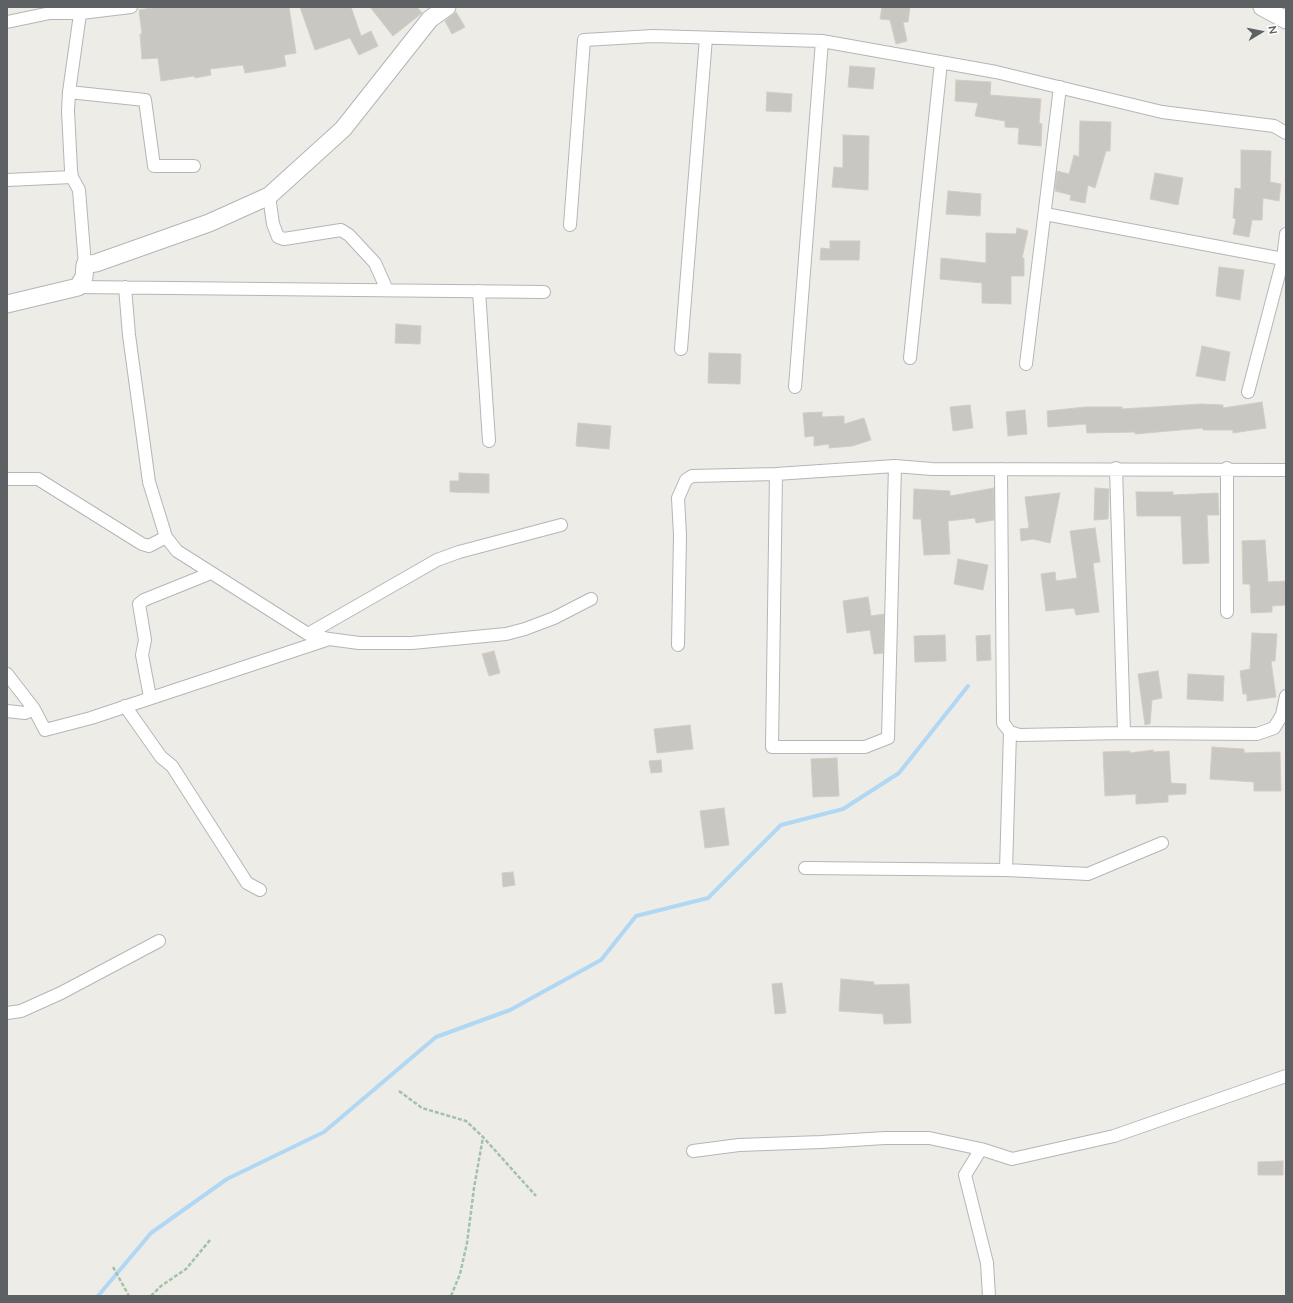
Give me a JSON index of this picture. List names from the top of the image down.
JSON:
{
  "north": "right"
}
